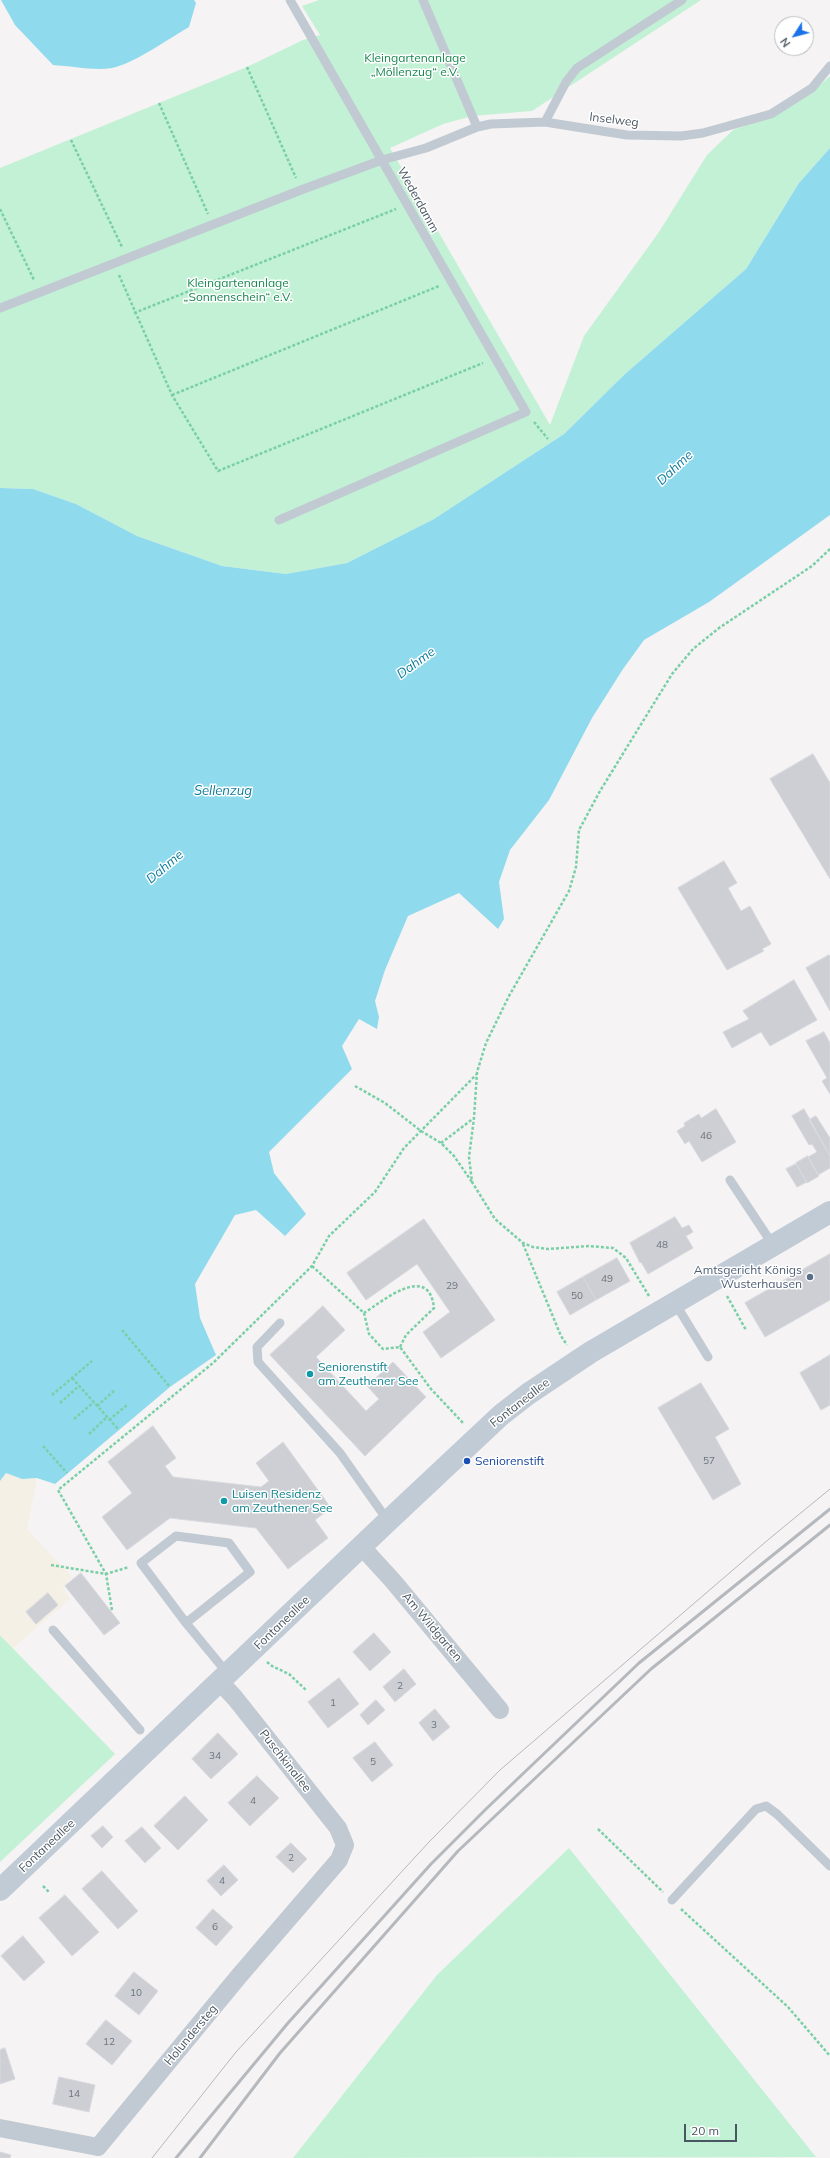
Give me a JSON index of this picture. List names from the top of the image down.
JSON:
{
  "streets": {
    "main road": ["Fontaneallee"],
    "street": ["Am Wildgarten", "Puschkinallee", "Holundersteg"],
    "lane": ["Inselweg", "Wederdamm"]
  },
  "crossings": [
    ["Inselweg", "Wederdamm"],
    ["Fontaneallee", "Am Wildgarten"],
    ["Fontaneallee", "Puschkinallee"],
    ["Puschkinallee", "Holundersteg"]
  ],
  "water": ["Dahme", "Sellenzug"],
  "parks": ["Kleingartenanlage „Möllenzug“ e.V.", "Kleingartenanlage „Sonnenschein“ e.V."],
  "places": [
    "Amtsgericht Königs Wusterhausen",
    "Seniorenstift am Zeuthener See",
    "Seniorenstift",
    "Luisen Residenz am Zeuthener See"
  ],
  "house_numbers": [
    "46",
    "48",
    "49",
    "29",
    "50",
    "57",
    "2",
    "1",
    "3",
    "34",
    "5",
    "4",
    "2",
    "4",
    "6",
    "10",
    "12",
    "14"
  ],
  "scale_bar": "20 m",
  "north": "bottom left"
}
